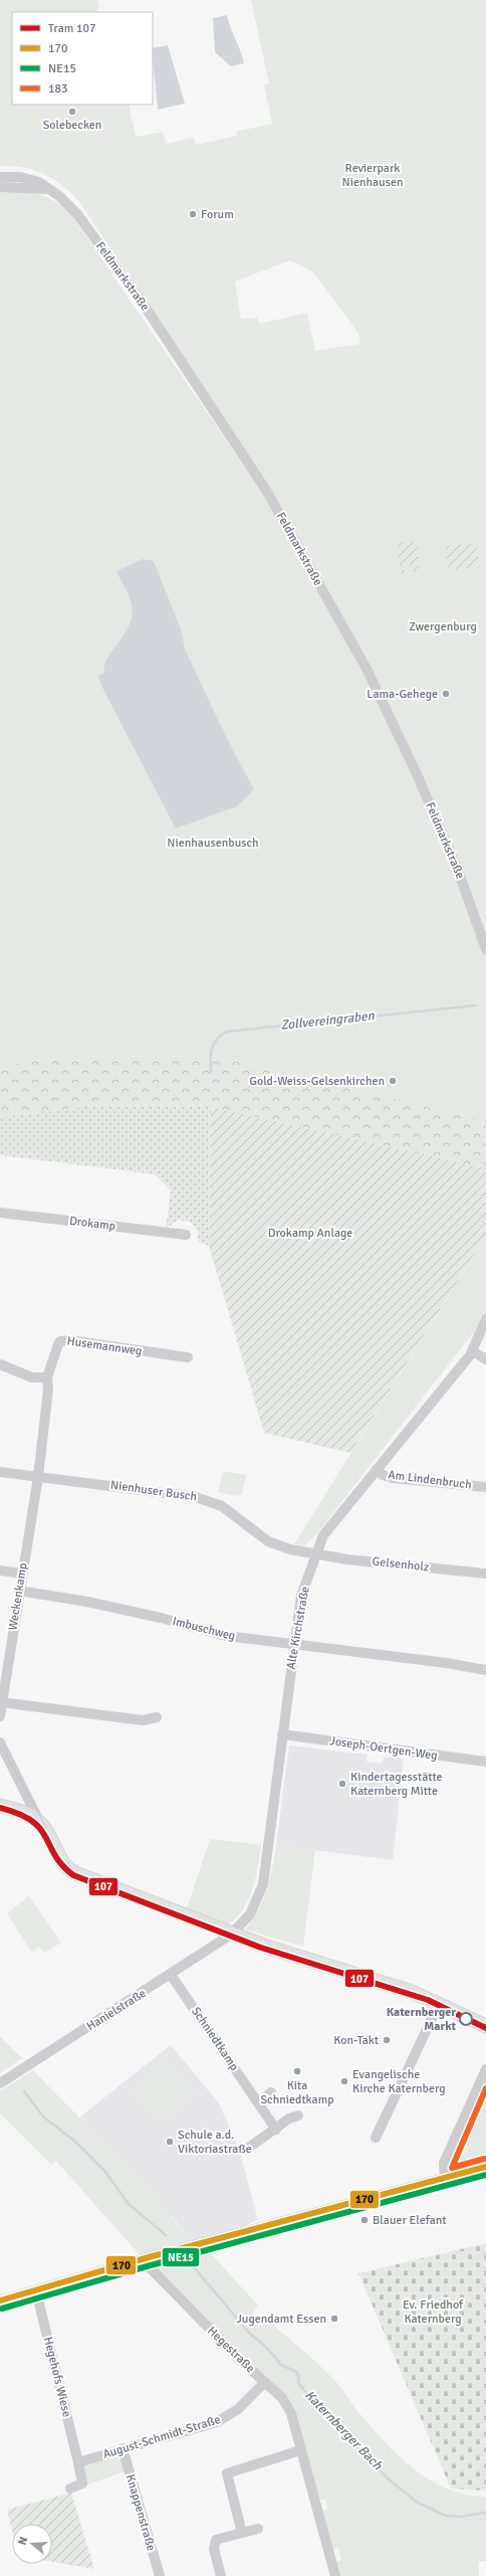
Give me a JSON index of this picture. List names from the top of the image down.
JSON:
{
  "streets": {
    "street": [
      "Feldmarkstraße",
      "Drokamp",
      "Husemannweg",
      "Am Lindenbruch",
      "Nienhuser Busch",
      "Gelsenholz",
      "Weckenkamp",
      "Alte Kirchstraße",
      "Imbuschweg",
      "Joseph-Oertgen-Weg",
      "Hanielstraße",
      "Schniedtkamp",
      "Hegestraße",
      "Hegehofs Wiese",
      "August-Schmidt-Straße",
      "Knappenstraße"
    ]
  },
  "crossings": [
    ["Husemannweg", "Nienhuser Busch"],
    ["Husemannweg", "Weckenkamp"],
    ["Am Lindenbruch", "Alte Kirchstraße"],
    ["Nienhuser Busch", "Gelsenholz"],
    ["Nienhuser Busch", "Weckenkamp"],
    ["Nienhuser Busch", "Alte Kirchstraße"],
    ["Gelsenholz", "Alte Kirchstraße"],
    ["Weckenkamp", "Imbuschweg"],
    ["Alte Kirchstraße", "Imbuschweg"],
    ["Alte Kirchstraße", "Joseph-Oertgen-Weg"],
    ["Alte Kirchstraße", "Hanielstraße"],
    ["Hanielstraße", "Schniedtkamp"],
    ["Hegestraße", "August-Schmidt-Straße"],
    ["Hegehofs Wiese", "August-Schmidt-Straße"],
    ["August-Schmidt-Straße", "Knappenstraße"]
  ],
  "water": ["Zollvereingraben", "Katernberger Bach"],
  "parks": [
    "Revierpark Nienhausen",
    "Zwergenburg",
    "Nienhausenbusch",
    "Drokamp Anlage",
    "Ev. Friedhof Katernberg"
  ],
  "places": [
    "Solebecken",
    "Forum",
    "Lama-Gehege",
    "Gold-Weiss-Gelsenkirchen",
    "Kindertagesstätte Katernberg Mitte",
    "Katernberger Markt",
    "Kon-Takt",
    "Kita Schniedtkamp",
    "Evangelische Kirche Katernberg",
    "Schule a.d. Viktoriastraße",
    "Blauer Elefant",
    "Jugendamt Essen"
  ],
  "lines": [
    "tram line 107",
    "transit line 183",
    "transit line 170",
    "transit line NE15"
  ],
  "legend": [
    "Tram 107",
    "170",
    "NE15",
    "183"
  ],
  "north": "left"
}
